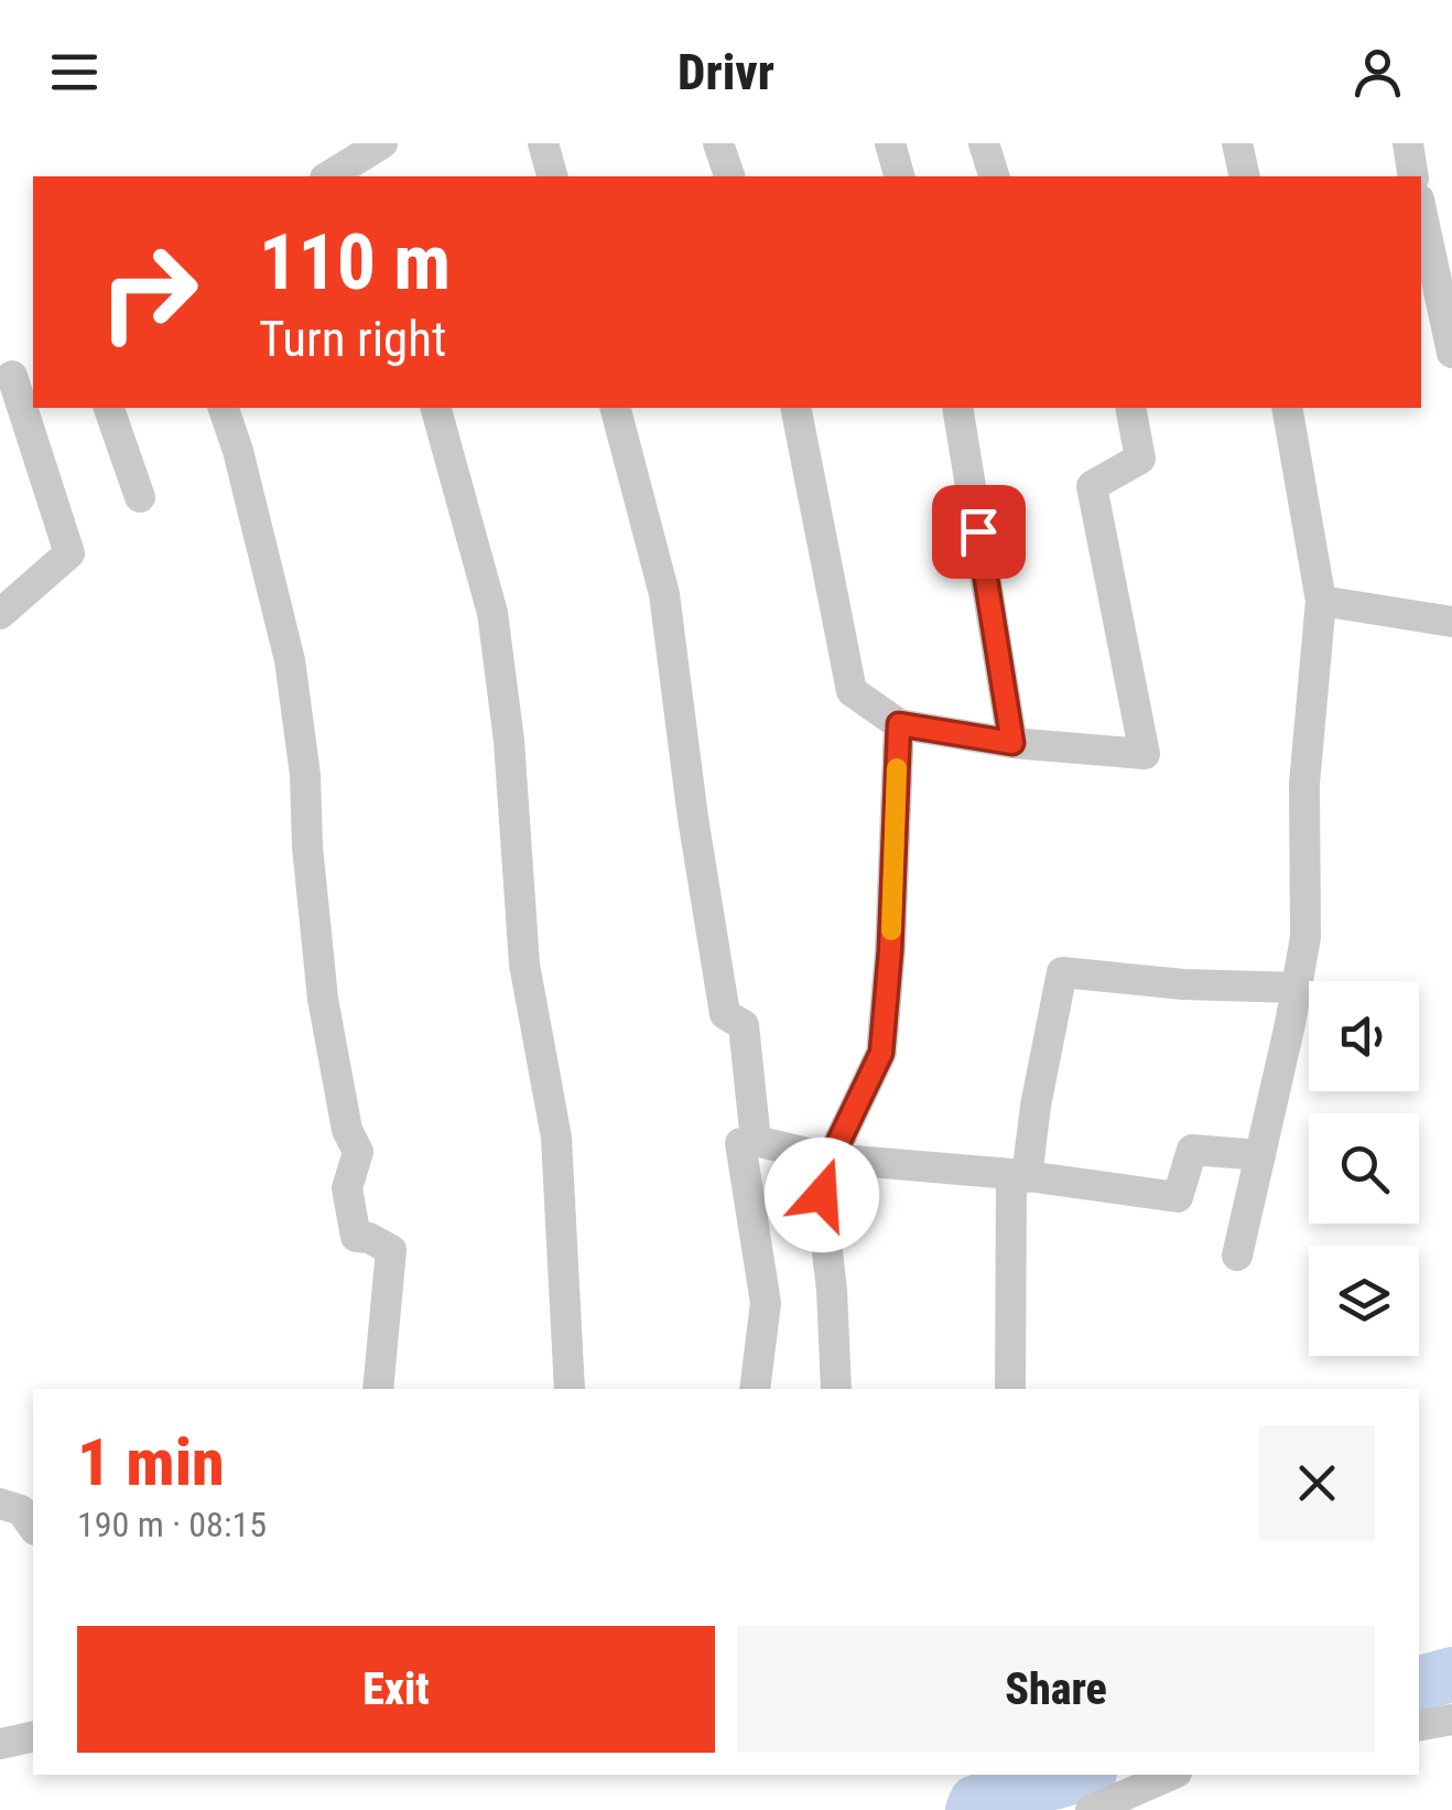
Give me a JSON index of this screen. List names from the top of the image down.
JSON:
{
  "page": {
    "header": "Drivr",
    "turn": ["110 m", "Turn right"],
    "heading": ["1 min", "190 m · 08:15"],
    "buttons": ["Exit", "Share"]
  }
}
